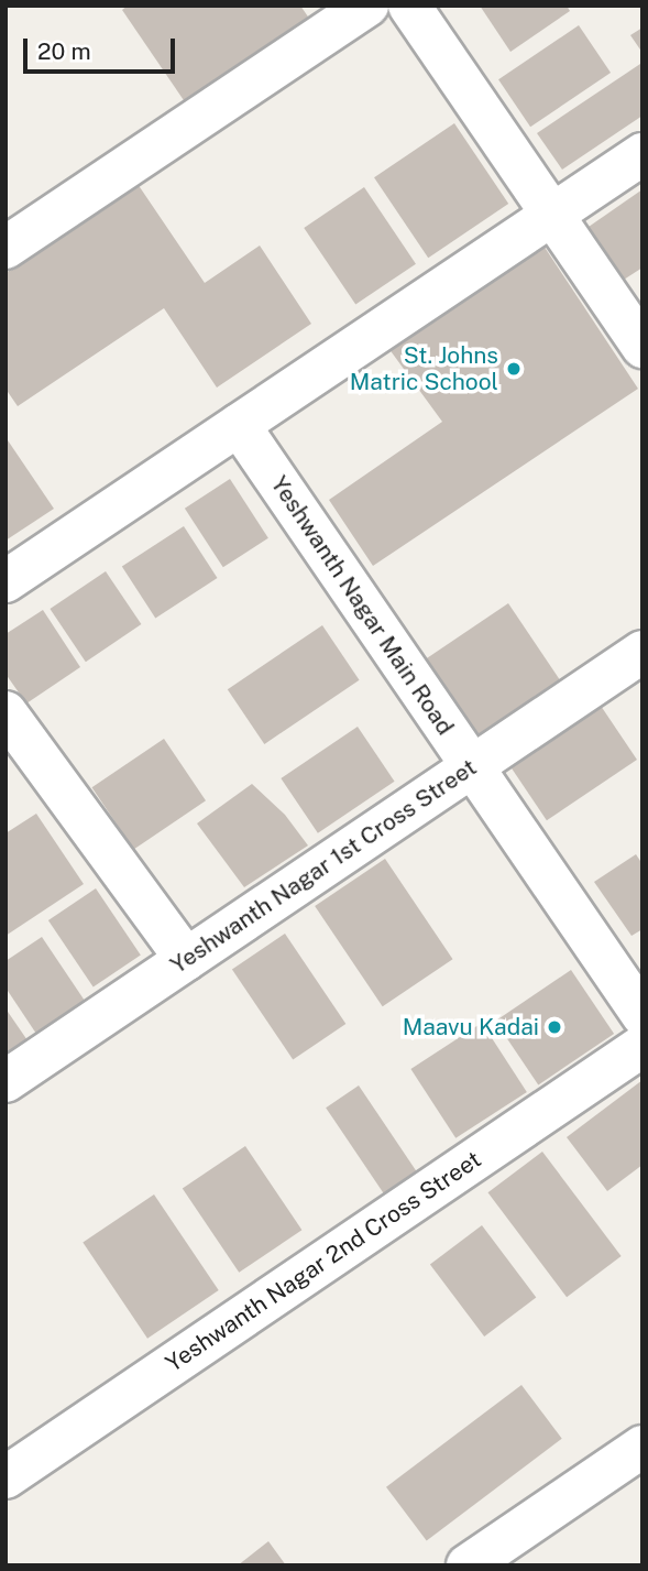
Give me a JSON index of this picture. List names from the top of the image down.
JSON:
{
  "streets": {
    "street": ["Yeshwanth Nagar Main Road", "Yeshwanth Nagar 1st Cross Street", "Yeshwanth Nagar 2nd Cross Street"]
  },
  "crossings": [
    ["Yeshwanth Nagar Main Road", "Yeshwanth Nagar 1st Cross Street"]
  ],
  "places": ["St. Johns Matric School", "Maavu Kadai"],
  "scale_bar": "20 m"
}
